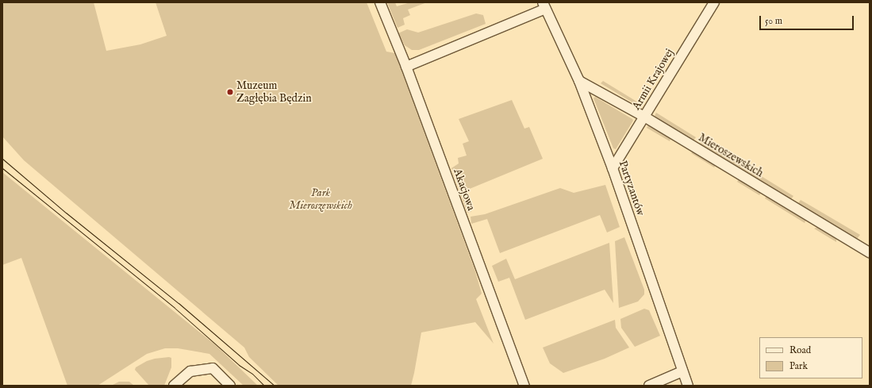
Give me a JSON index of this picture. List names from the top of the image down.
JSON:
{
  "streets": {
    "street": [
      "Armii Krajowej",
      "Mieroszewskich",
      "Partyzantów",
      "Akacjowa"
    ]
  },
  "crossings": [
    ["Armii Krajowej", "Mieroszewskich"],
    ["Armii Krajowej", "Partyzantów"],
    ["Mieroszewskich", "Partyzantów"]
  ],
  "parks": ["Park Mieroszewskich"],
  "places": ["Muzeum Zagłębia Będzin"],
  "legend": ["Road", "Park"],
  "scale_bar": "50 m"
}
